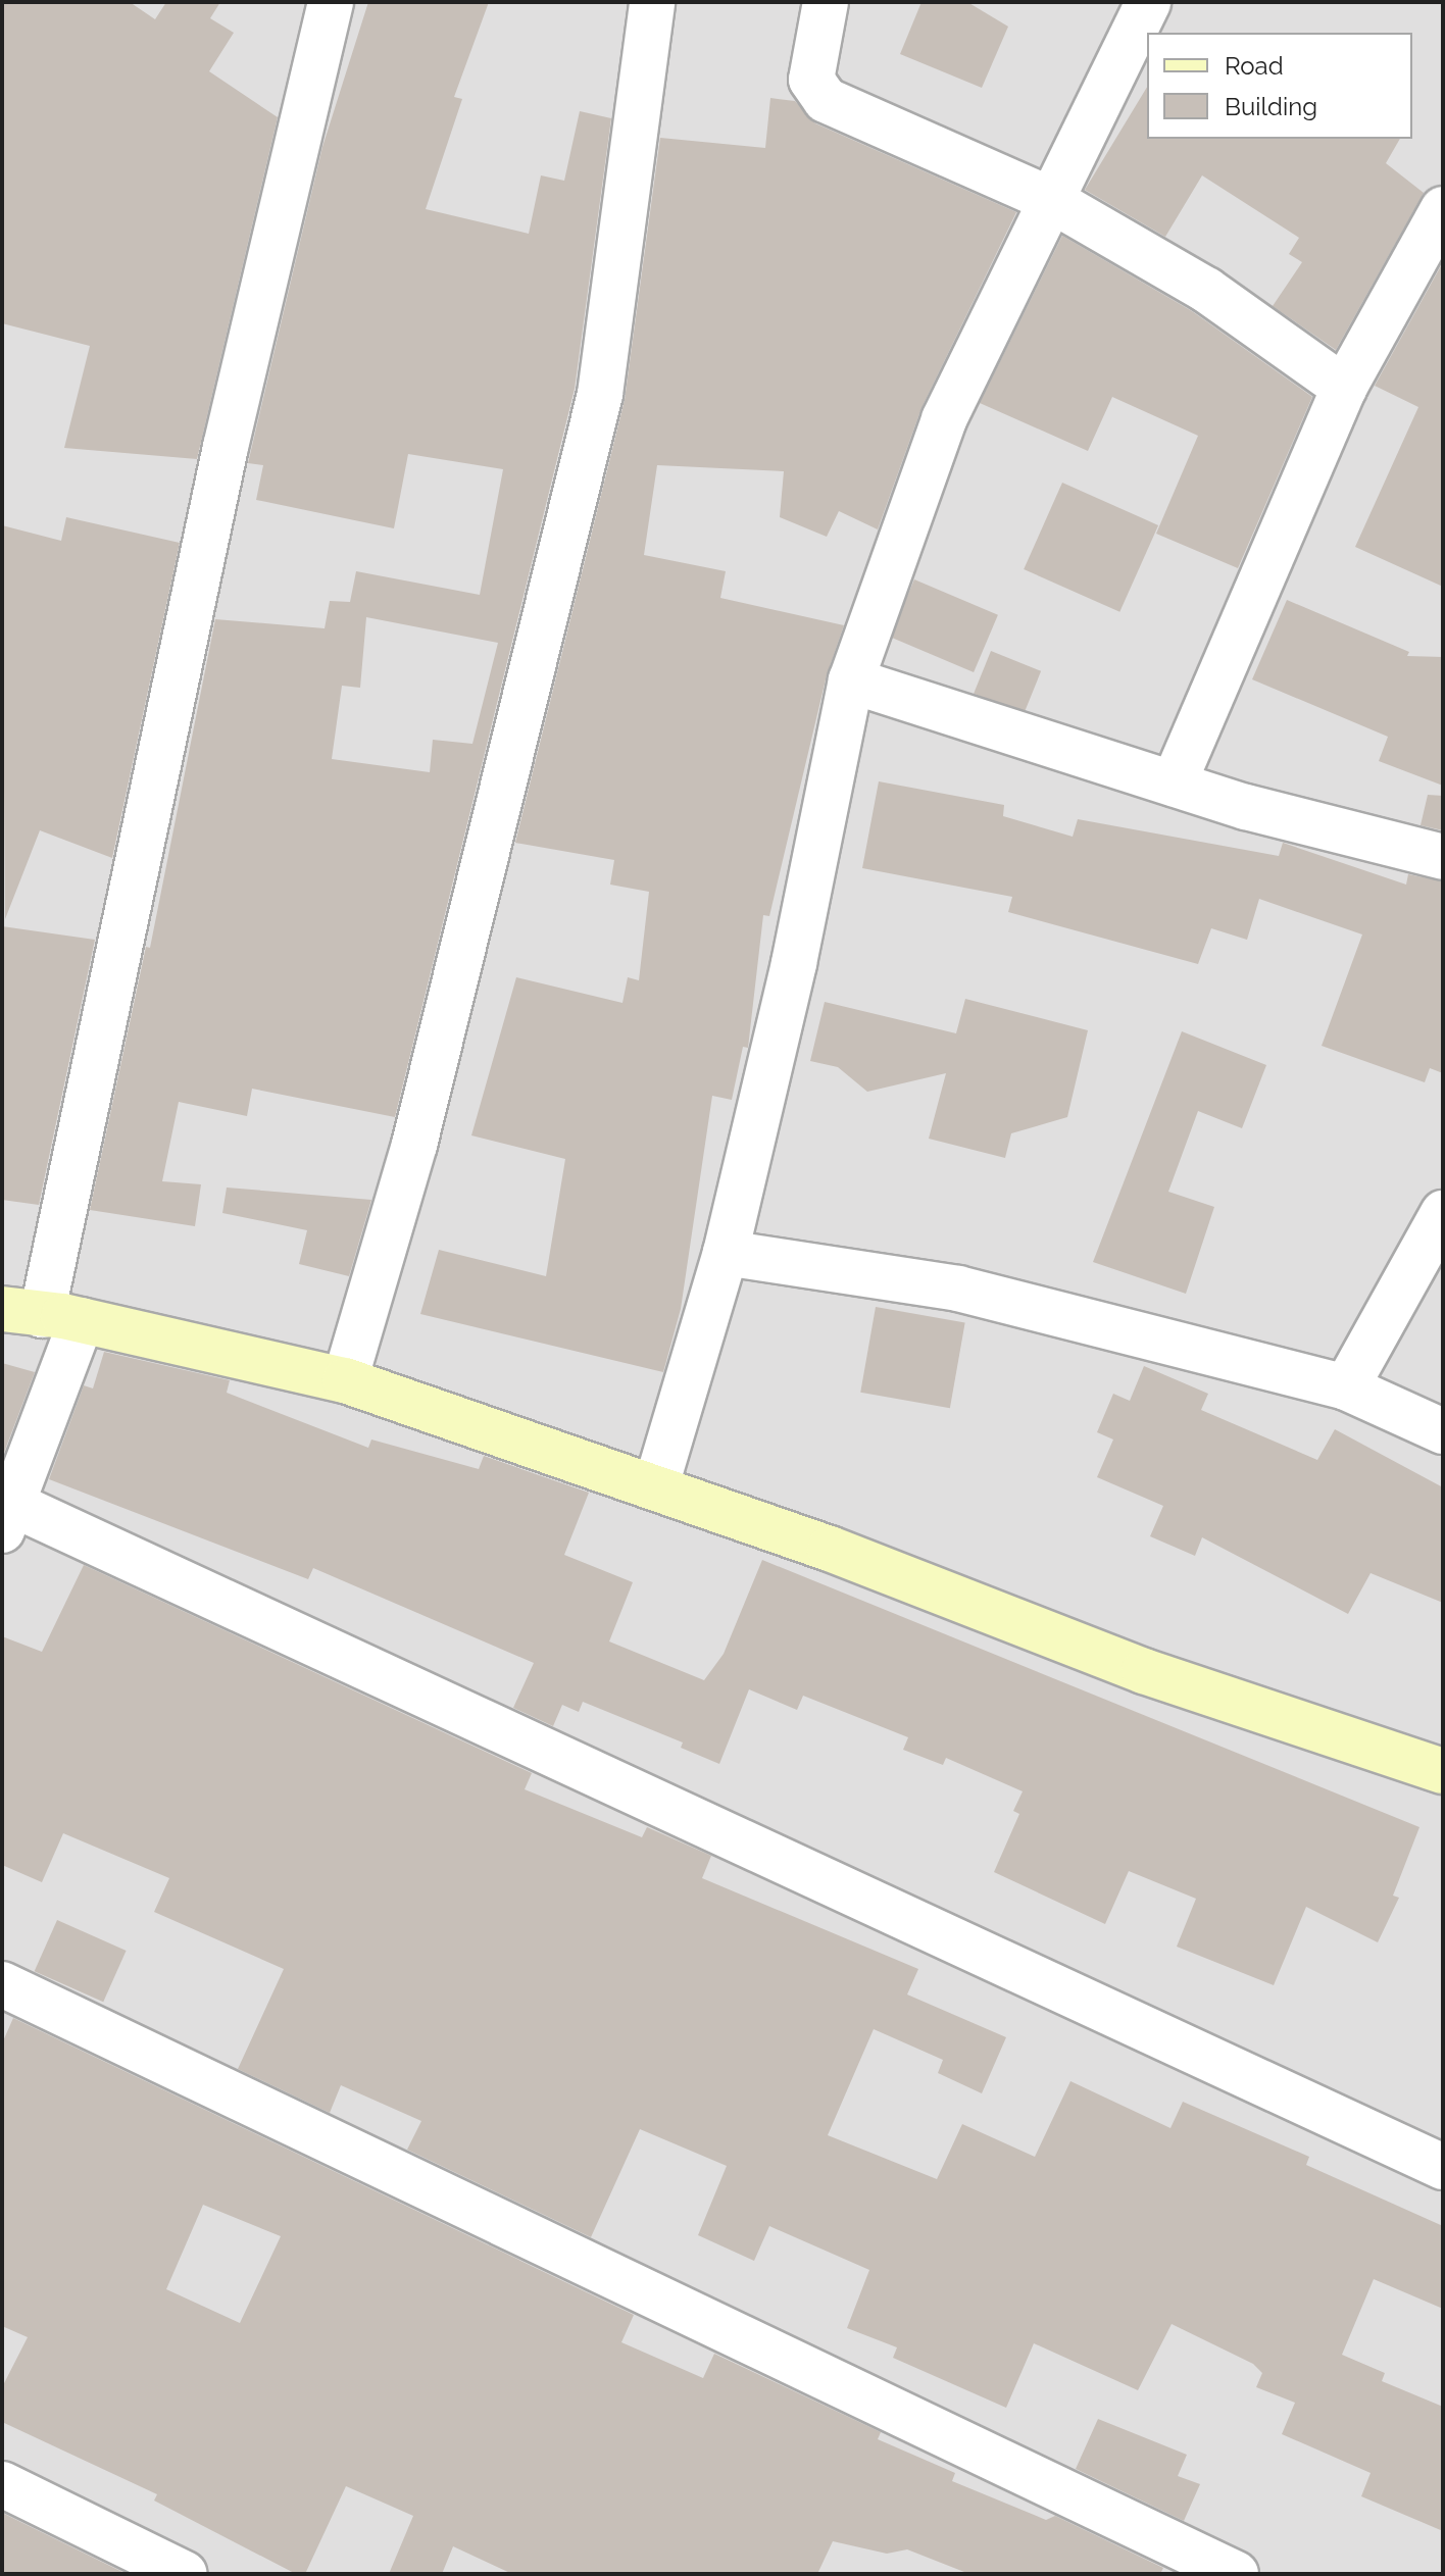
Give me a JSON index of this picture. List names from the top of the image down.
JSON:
{
  "legend": ["Road", "Building"]
}
